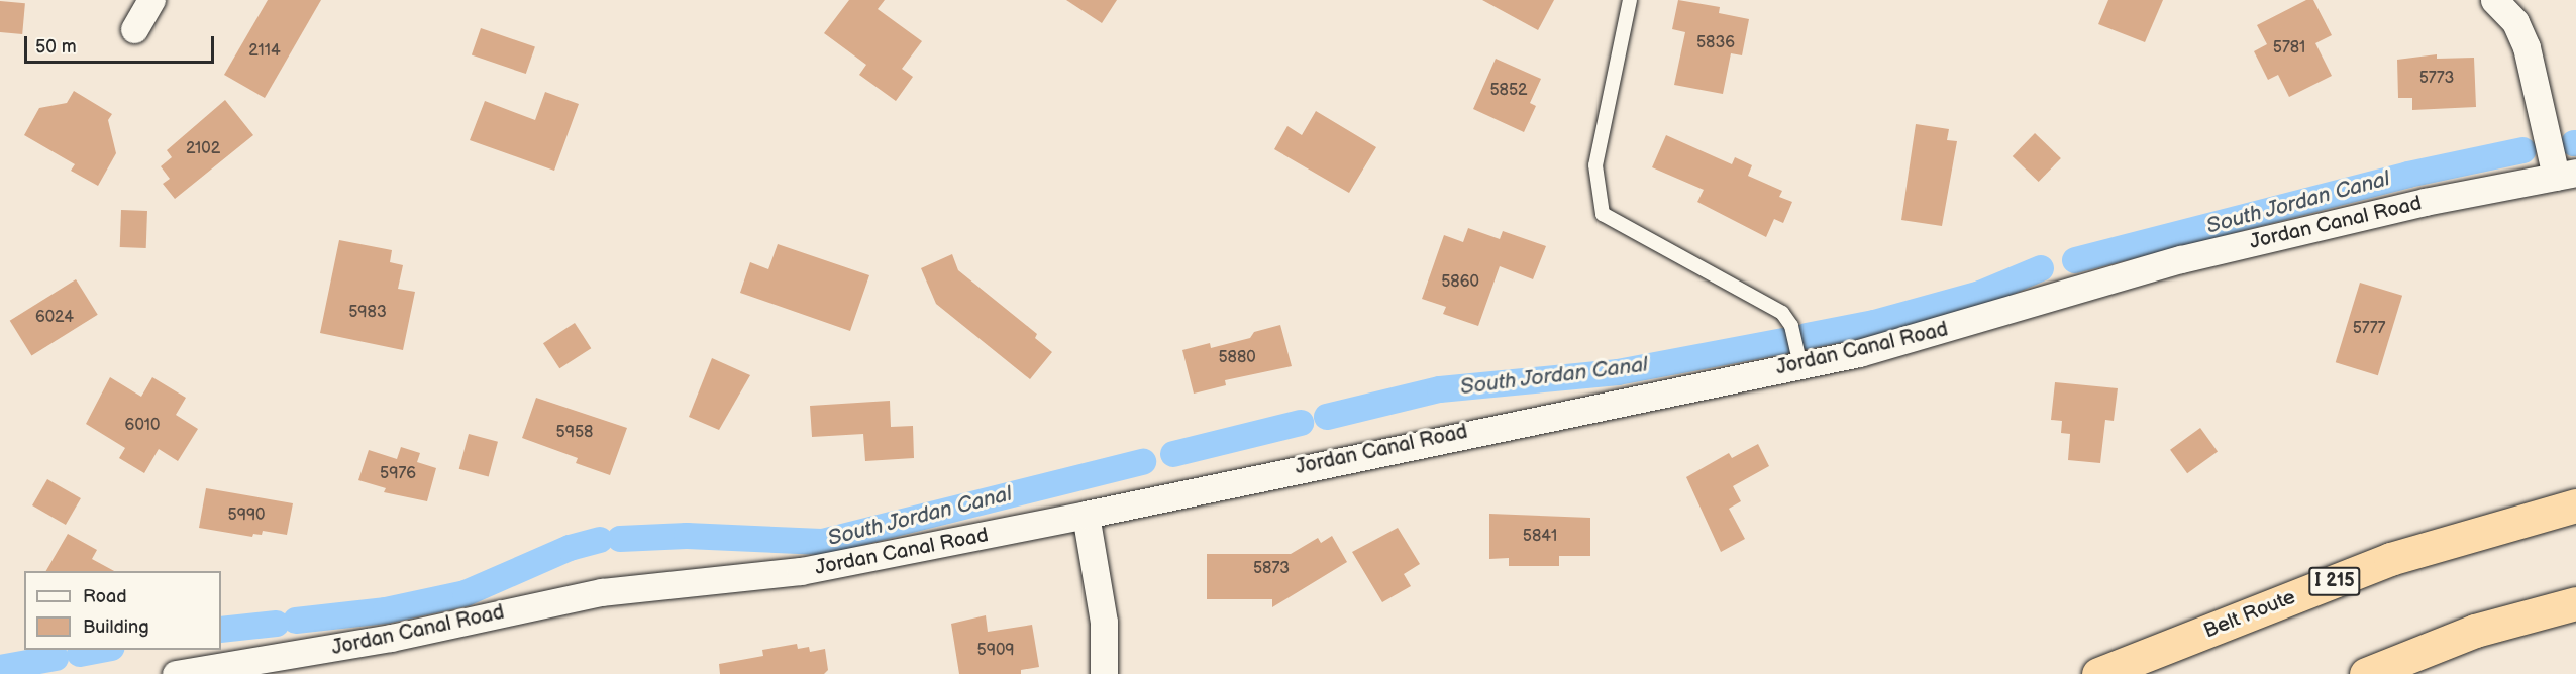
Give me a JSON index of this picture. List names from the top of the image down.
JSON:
{
  "streets": {
    "highway": ["I 215", "Belt Route"],
    "street": ["Jordan Canal Road"]
  },
  "water": ["South Jordan Canal"],
  "house_numbers": [
    "5836",
    "5781",
    "2114",
    "5773",
    "5852",
    "2102",
    "5860",
    "5983",
    "6024",
    "5777",
    "5880",
    "6010",
    "5958",
    "5976",
    "5990",
    "5841",
    "5873",
    "5909"
  ],
  "legend": ["Road", "Building"],
  "scale_bar": "50 m"
}
